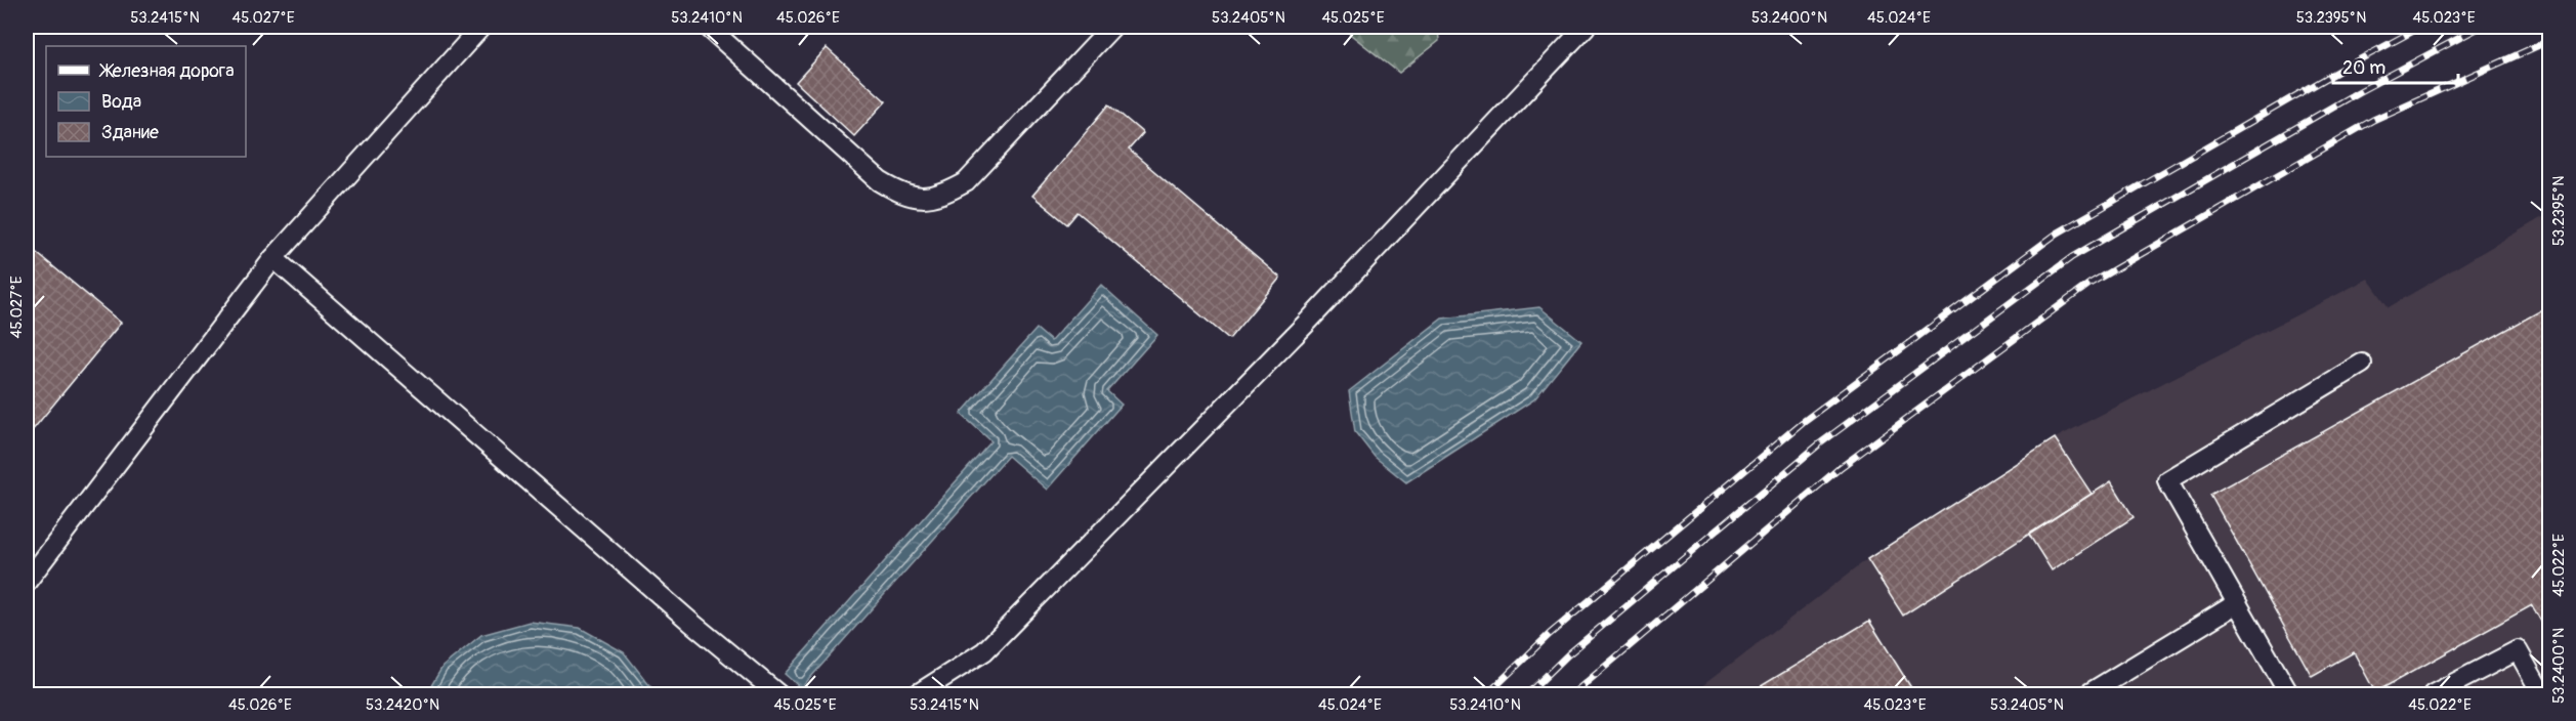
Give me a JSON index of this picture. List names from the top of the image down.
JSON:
{
  "legend": ["Железная дорога", "Вода", "Здание"],
  "scale_bar": "20 m",
  "coordinates": [
    "53.2415°N",
    "45.027°E",
    "53.2410°N",
    "45.026°E",
    "53.2405°N",
    "45.025°E",
    "53.2400°N",
    "45.024°E",
    "53.2395°N",
    "45.023°E",
    "45.022°E",
    "53.2420°N"
  ]
}
